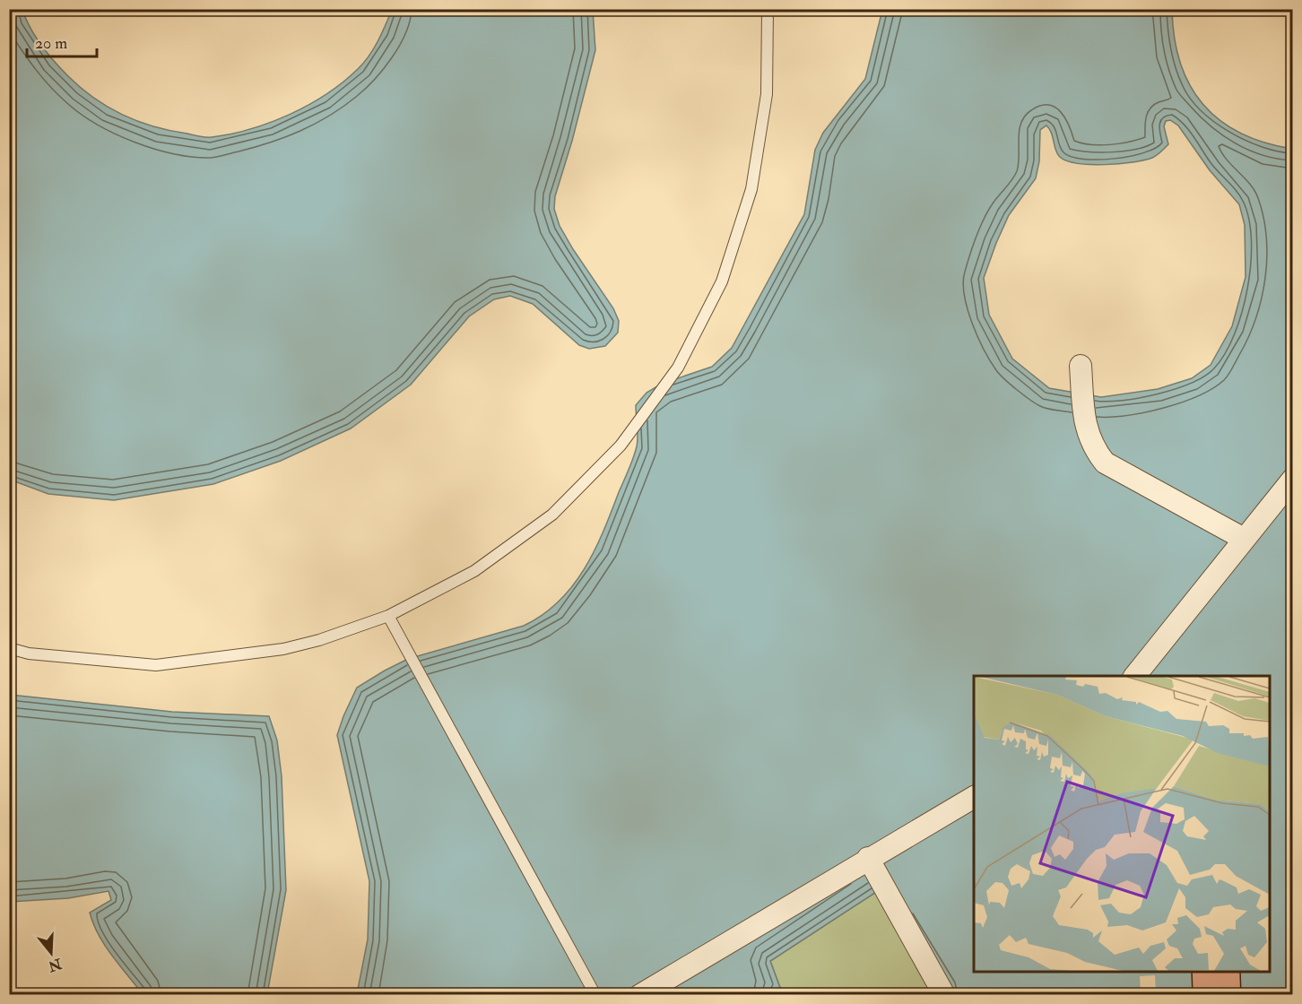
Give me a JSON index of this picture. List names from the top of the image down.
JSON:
{
  "scale_bar": "20 m",
  "north": "bottom"
}
